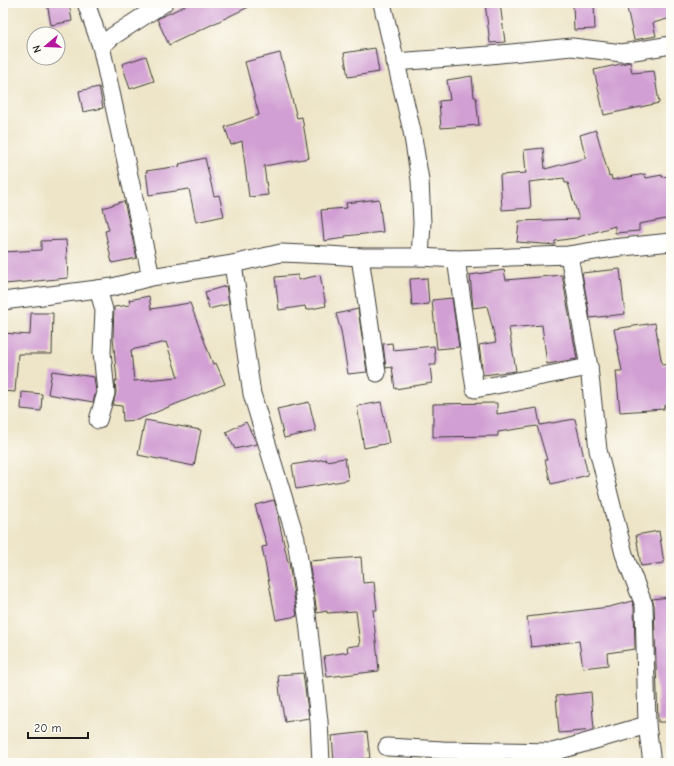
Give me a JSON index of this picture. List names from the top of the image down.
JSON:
{
  "scale_bar": "20 m",
  "north": "left"
}
